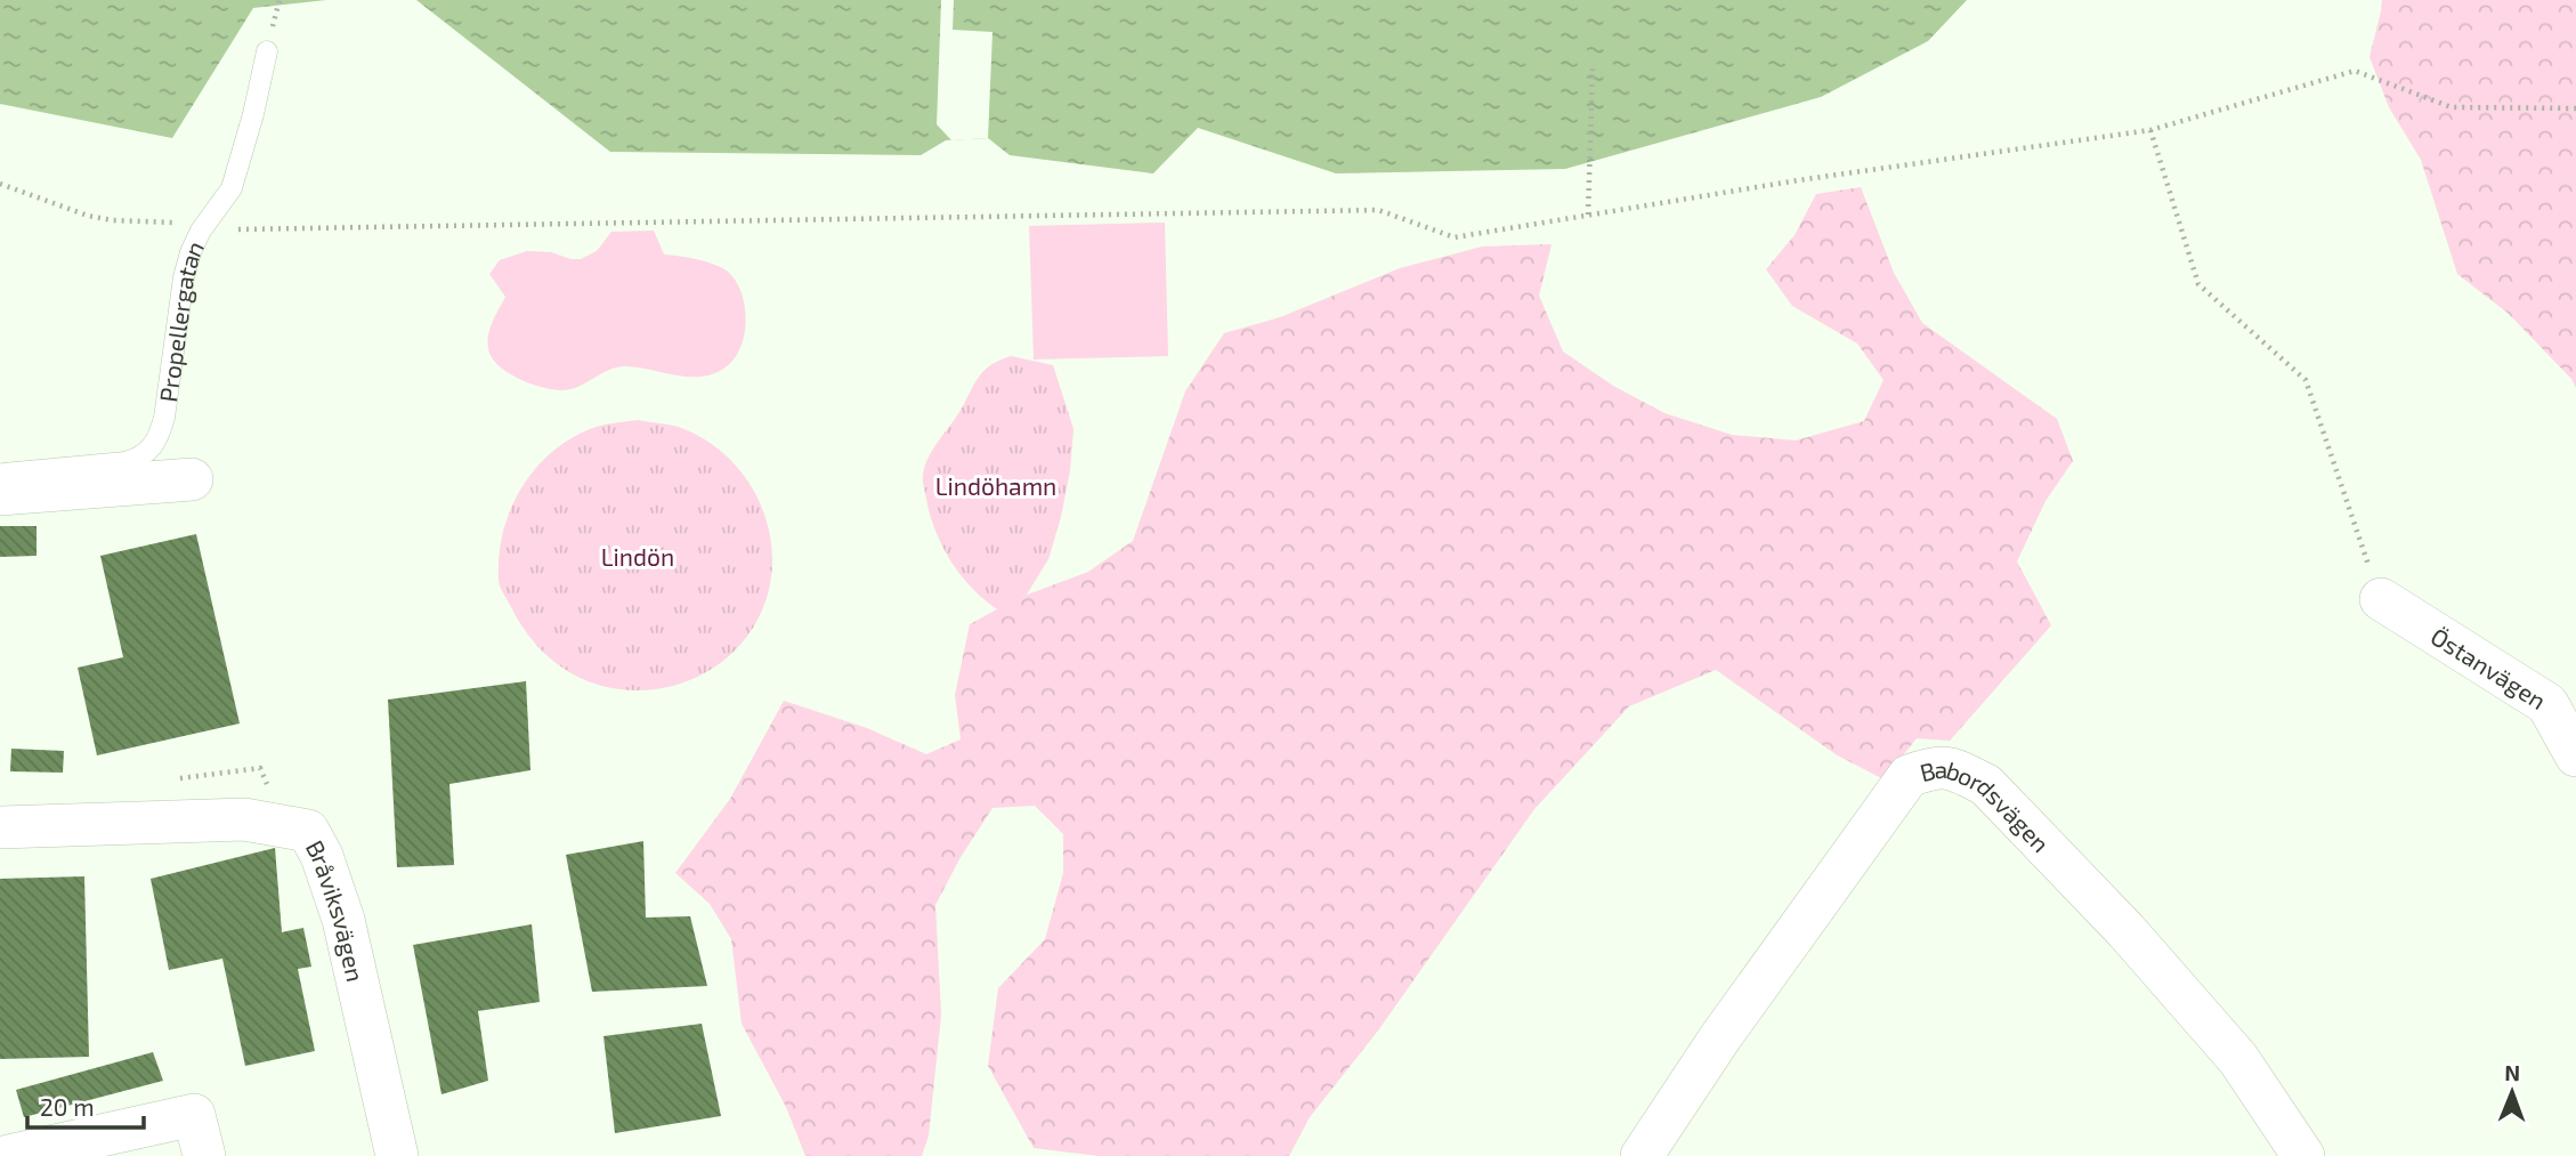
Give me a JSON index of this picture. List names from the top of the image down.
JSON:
{
  "streets": {
    "street": ["Östanvägen", "Babordsvägen", "Bråviksvägen"],
    "lane": ["Propellergatan"]
  },
  "parks": ["Lindöhamn", "Lindön"],
  "scale_bar": "20 m",
  "north": "top"
}
